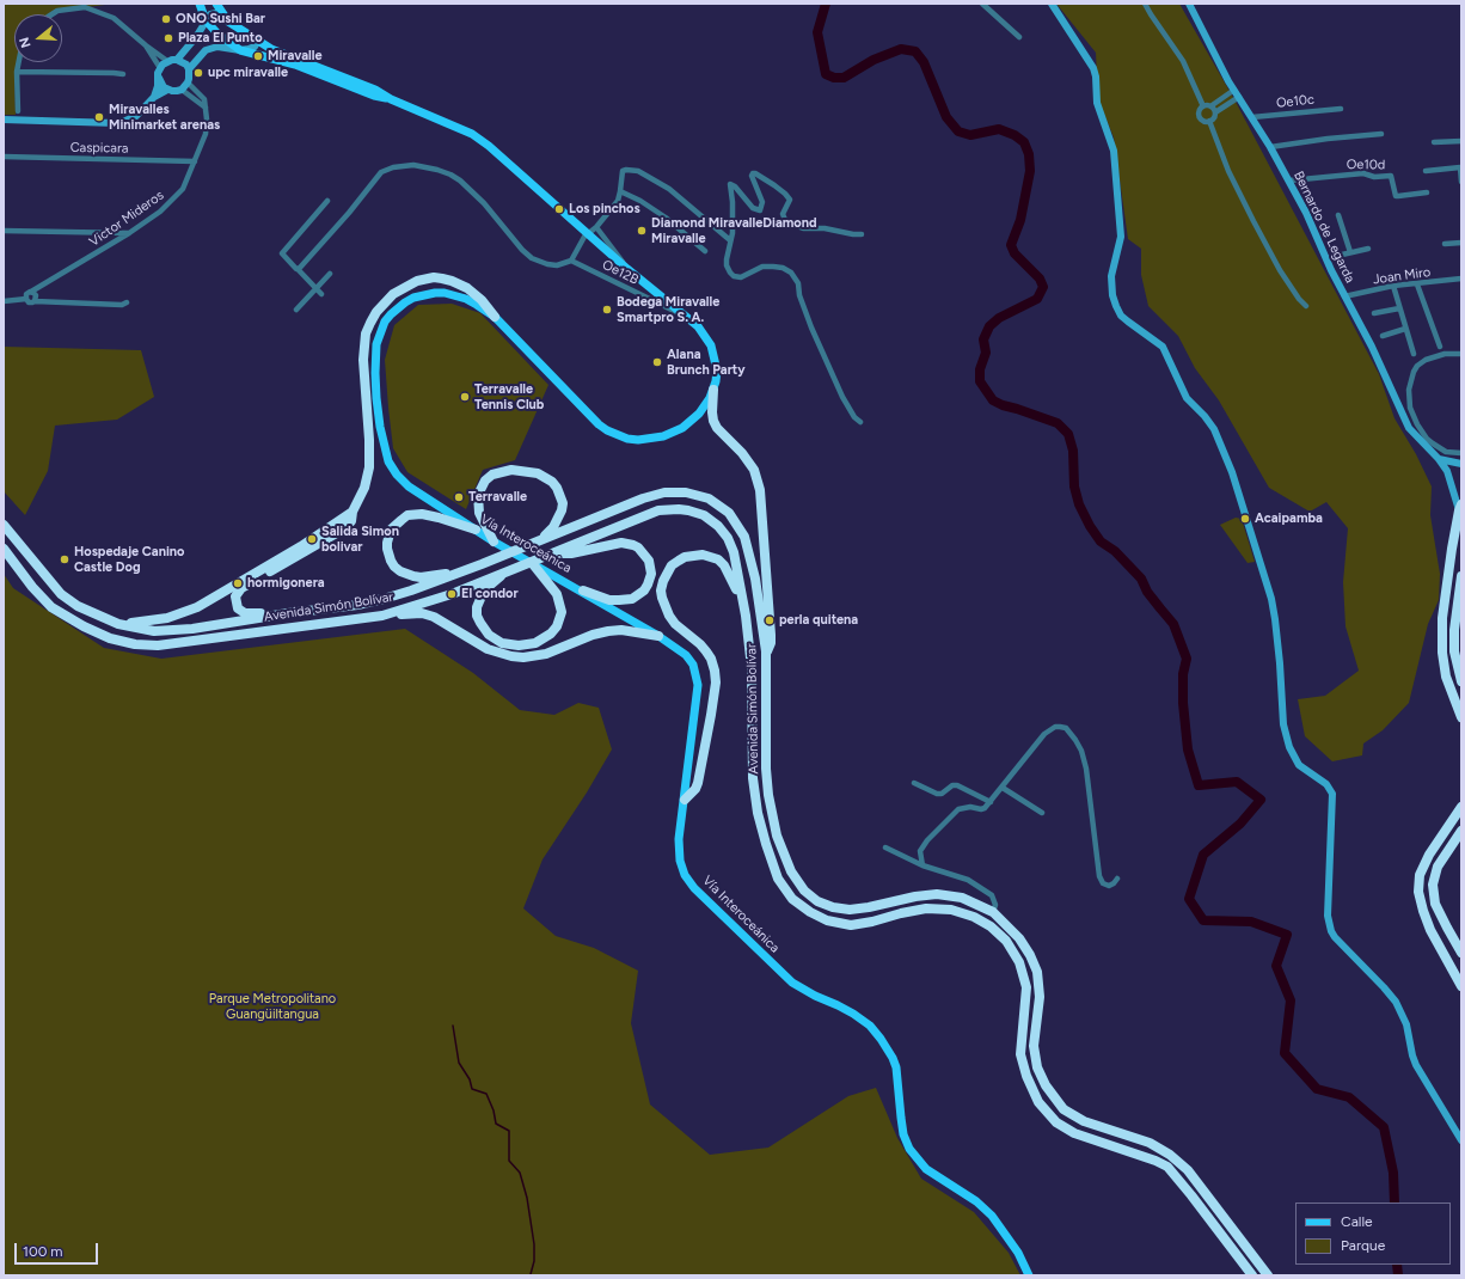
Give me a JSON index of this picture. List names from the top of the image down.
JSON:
{
  "streets": {
    "highway": ["Avenida Simón Bolívar"],
    "main road": ["Vía Interoceánica"],
    "street": [
      "Oe10c",
      "Caspicara",
      "Oe10d",
      "Victor Mideros",
      "Bernardo de Legarda",
      "Oe12B",
      "Joan Miro"
    ]
  },
  "crossings": [
    ["Oe10c", "Bernardo de Legarda"],
    ["Caspicara", "Victor Mideros"],
    ["Oe10d", "Bernardo de Legarda"],
    ["Bernardo de Legarda", "Joan Miro"],
    ["Oe12B", "Vía Interoceánica"]
  ],
  "parks": ["Parque Metropolitano Guangüiltangua"],
  "places": [
    "ONO Sushi Bar",
    "Plaza El Punto",
    "Miravalle",
    "upc miravalle",
    "Miravalles Minimarket arenas",
    "Los pinchos",
    "Diamond MiravalleDiamond Miravalle",
    "Bodega Miravalle Smartpro S. A.",
    "Alana Brunch Party",
    "Terravalle Tennis Club",
    "Terravalle",
    "Acaipamba",
    "Salida Simon bolivar",
    "Hospedaje Canino Castle Dog",
    "hormigonera",
    "El condor",
    "perla quitena"
  ],
  "legend": ["Calle", "Parque"],
  "scale_bar": "100 m",
  "north": "left"
}
